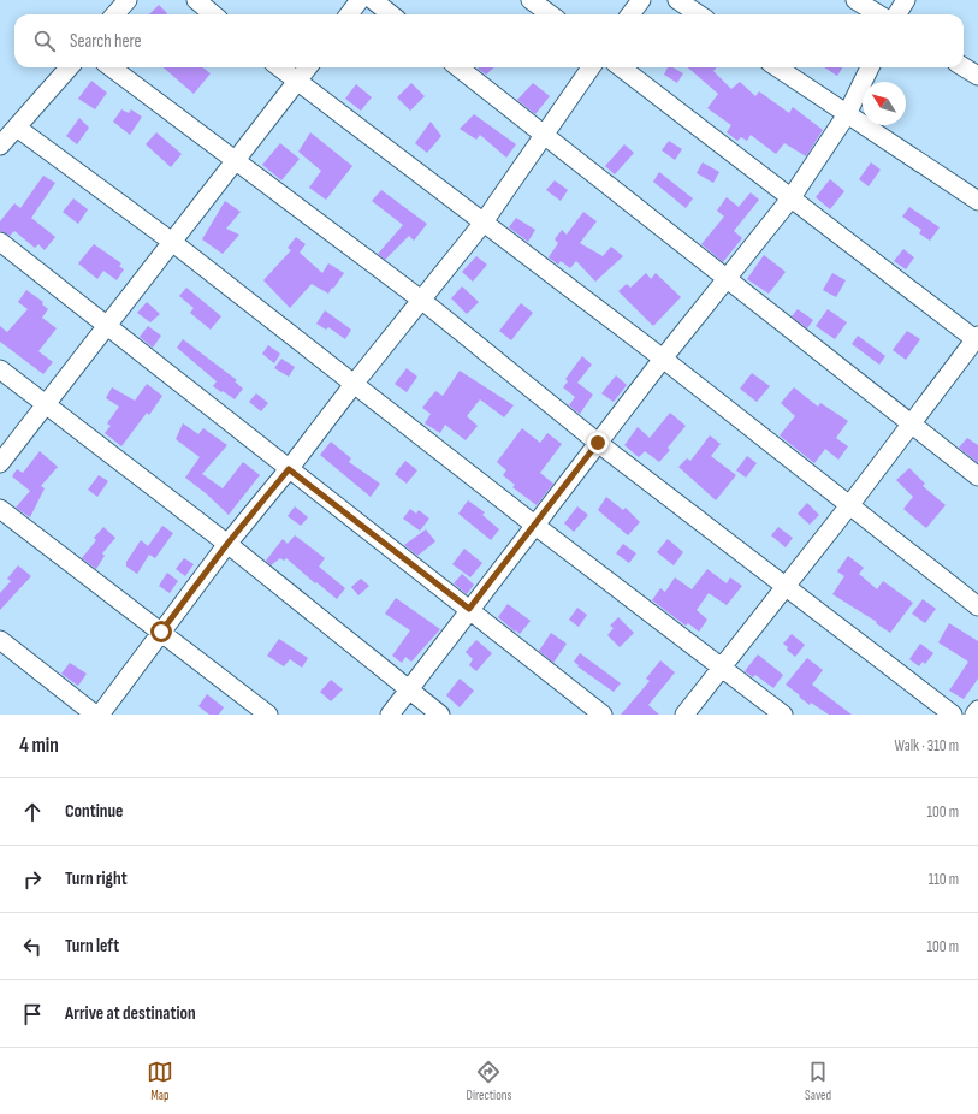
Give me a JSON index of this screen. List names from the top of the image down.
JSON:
{
  "north": "top left",
  "page": {
    "search": "Search here",
    "heading": ["4 min", "Walk · 310 m"],
    "list": [
      ["Continue", "100 m"],
      ["Turn right", "110 m"],
      ["Turn left", "100 m"],
      "Arrive at destination"
    ],
    "nav": ["Map", "Directions", "Saved"]
  }
}
